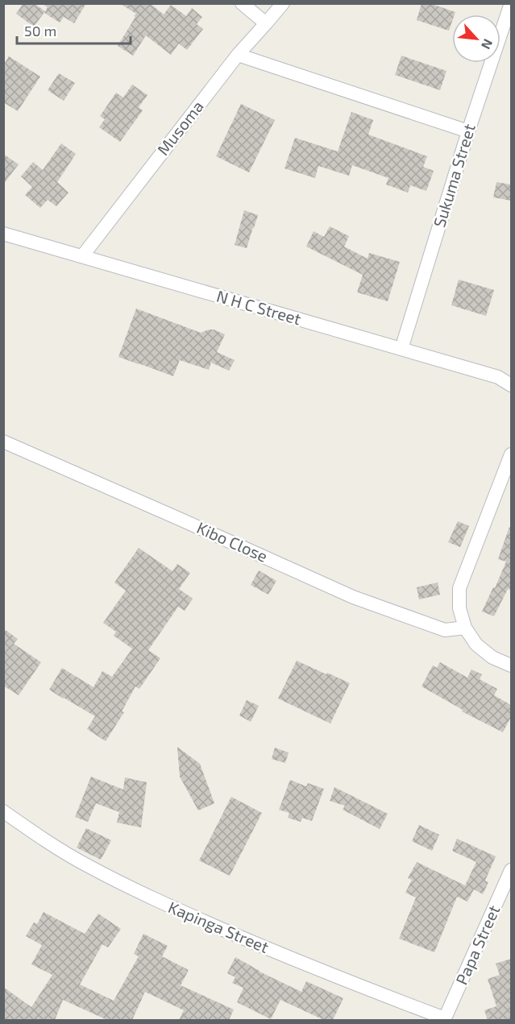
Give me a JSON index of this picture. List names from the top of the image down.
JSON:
{
  "streets": {
    "street": [
      "Musoma",
      "Sukuma Street",
      "N H C Street",
      "Kibo Close",
      "Kapinga Street",
      "Papa Street"
    ]
  },
  "crossings": [
    ["Musoma", "N H C Street"],
    ["Sukuma Street", "N H C Street"],
    ["Kapinga Street", "Papa Street"]
  ],
  "scale_bar": "50 m",
  "north": "bottom right"
}
